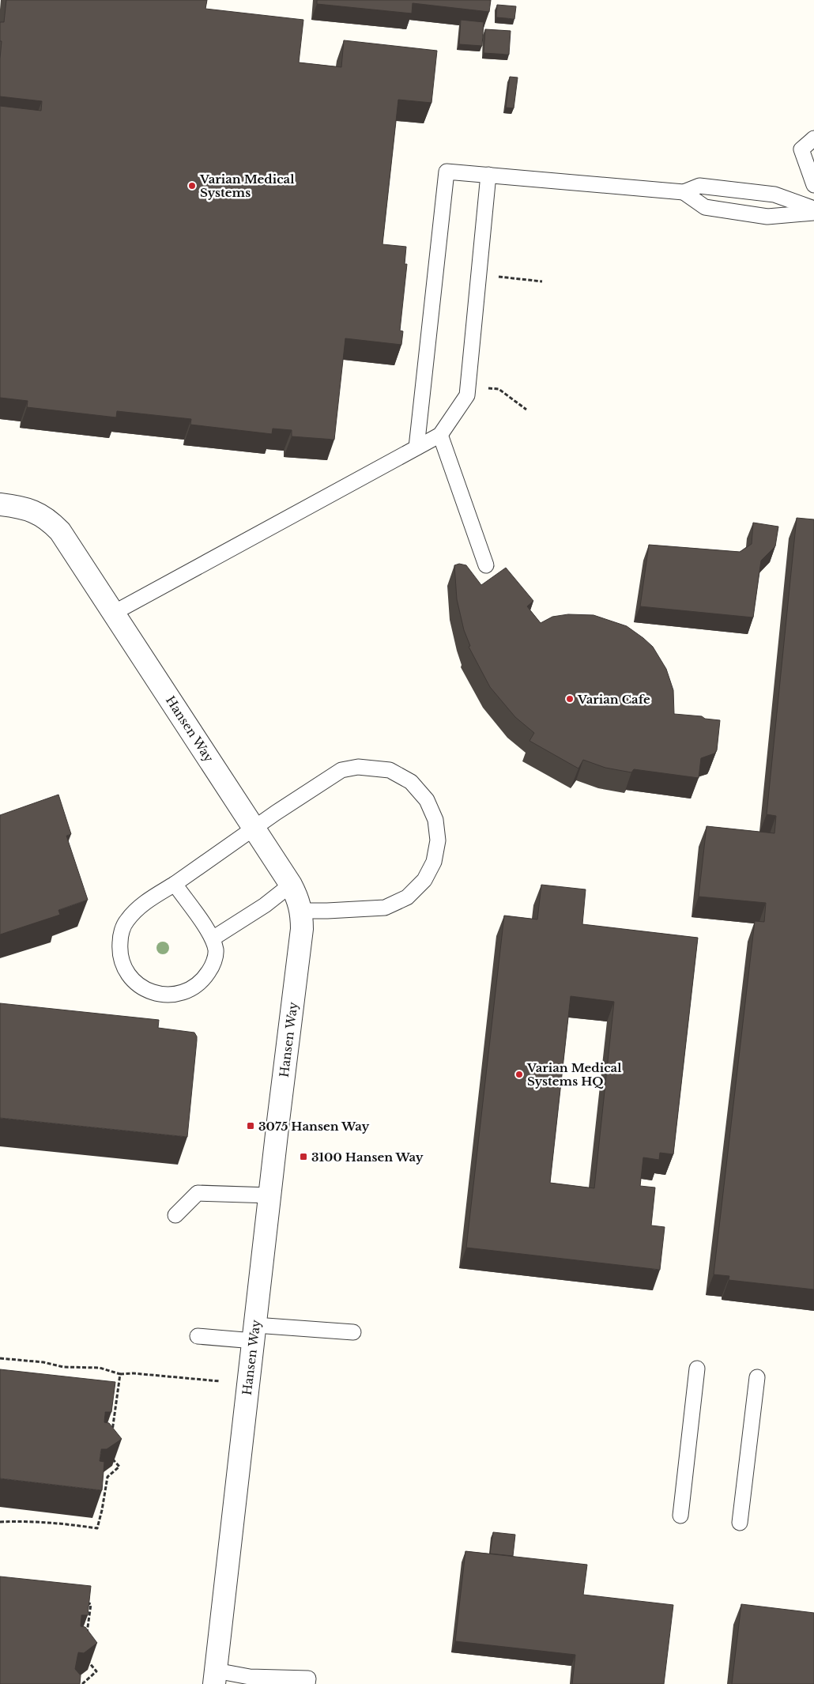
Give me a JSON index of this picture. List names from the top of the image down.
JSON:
{
  "streets": {
    "street": ["Hansen Way"]
  },
  "places": {
    "other": ["Varian Medical Systems", "Varian Cafe", "Varian Medical Systems HQ"],
    "transit": ["3075 Hansen Way", "3100 Hansen Way"]
  }
}
